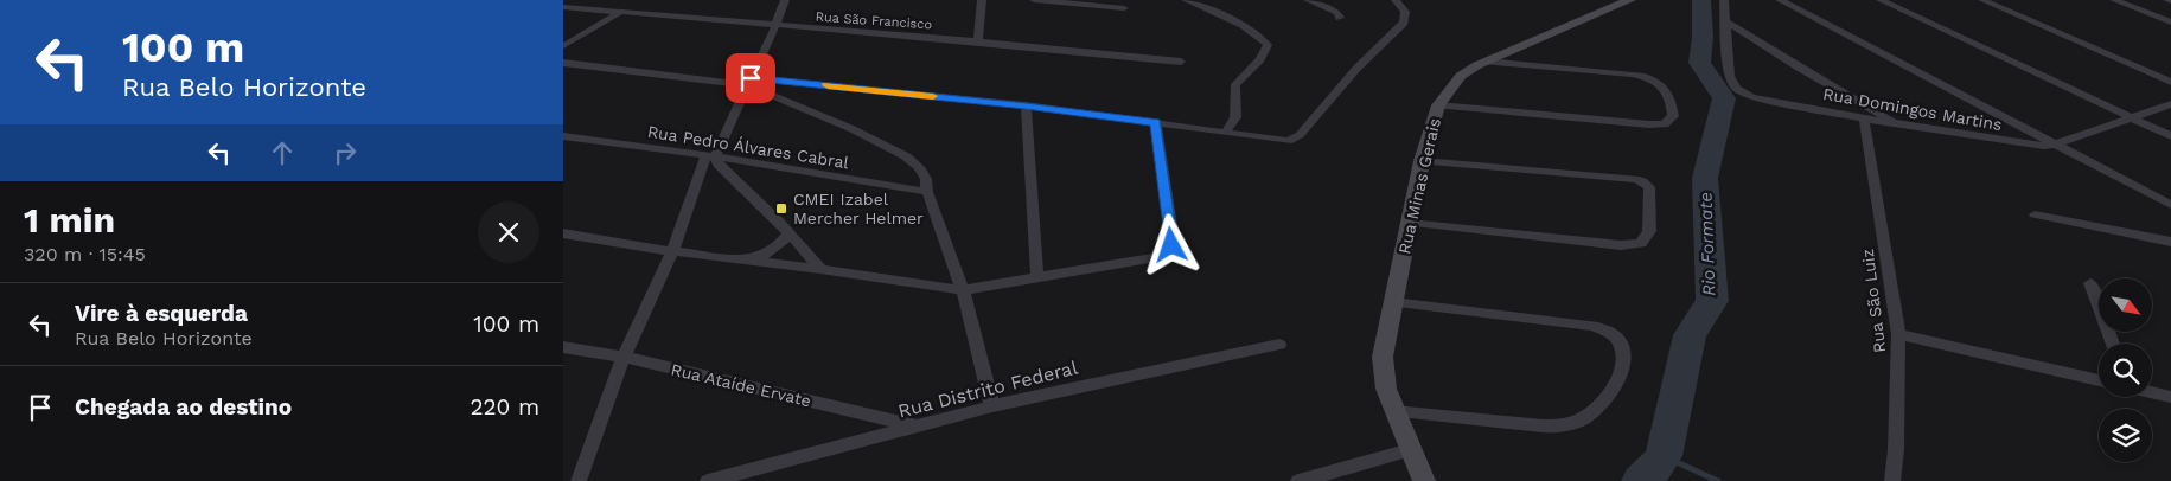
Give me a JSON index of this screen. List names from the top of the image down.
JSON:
{
  "streets": {
    "street": [
      "Rua São Francisco",
      "Rua Domingos Martins",
      "Rua Pedro Álvares Cabral",
      "Rua Minas Gerais",
      "Rua São Luiz",
      "Rua Ataíde Ervate",
      "Rua Distrito Federal"
    ]
  },
  "crossings": [
    ["Rua Domingos Martins", "Rua São Luiz"],
    ["Rua Ataíde Ervate", "Rua Distrito Federal"]
  ],
  "water": ["Rio Formate"],
  "places": {
    "transit": ["CMEI Izabel Mercher Helmer"]
  },
  "north": "bottom right",
  "page": {
    "turn": ["100 m", "Rua Belo Horizonte"],
    "heading": ["1 min", "320 m · 15:45"],
    "list": [
      {
        "name": "Vire à esquerda",
        "note": "Rua Belo Horizonte",
        "value": "100 m"
      },
      {
        "name": "Chegada ao destino",
        "value": "220 m"
      }
    ]
  }
}
